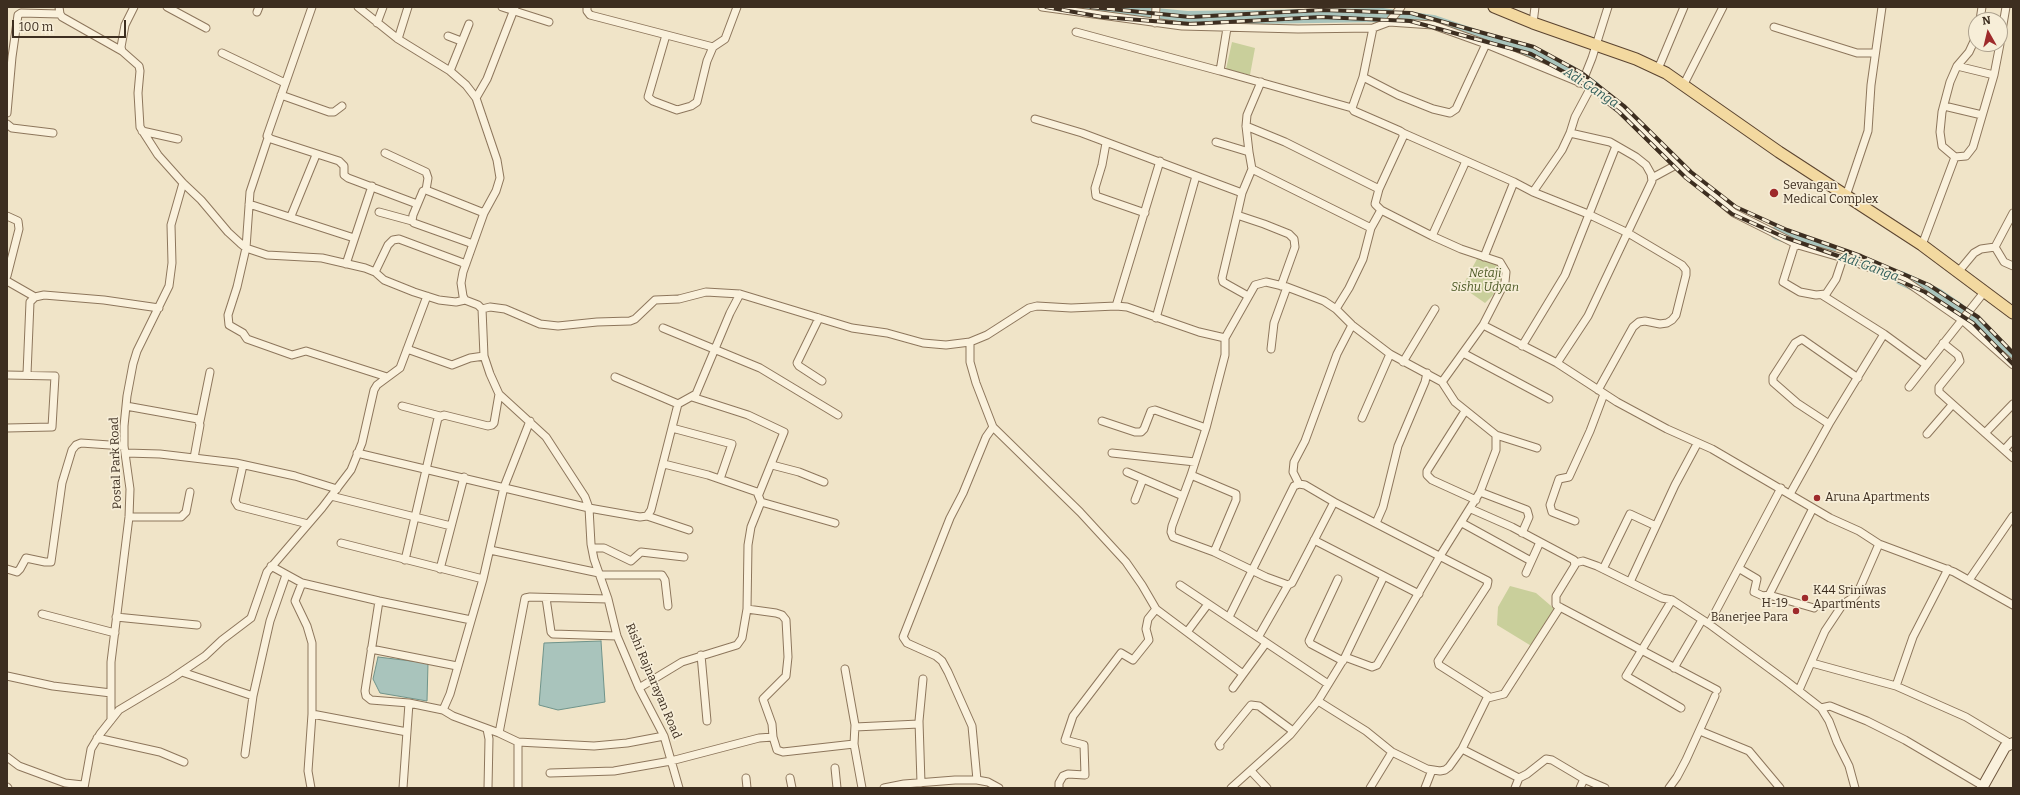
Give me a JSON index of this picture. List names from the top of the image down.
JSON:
{
  "streets": {
    "street": ["Postal Park Road", "Rishi Rajnarayan Road"]
  },
  "water": ["Adi Ganga"],
  "parks": ["Netaji Sishu Udyan"],
  "places": [
    "Sevangan Medical Complex",
    "Aruna Apartments",
    "K44 Sriniwas Apartments",
    "H-19 Banerjee Para"
  ],
  "scale_bar": "100 m",
  "north": "top"
}
